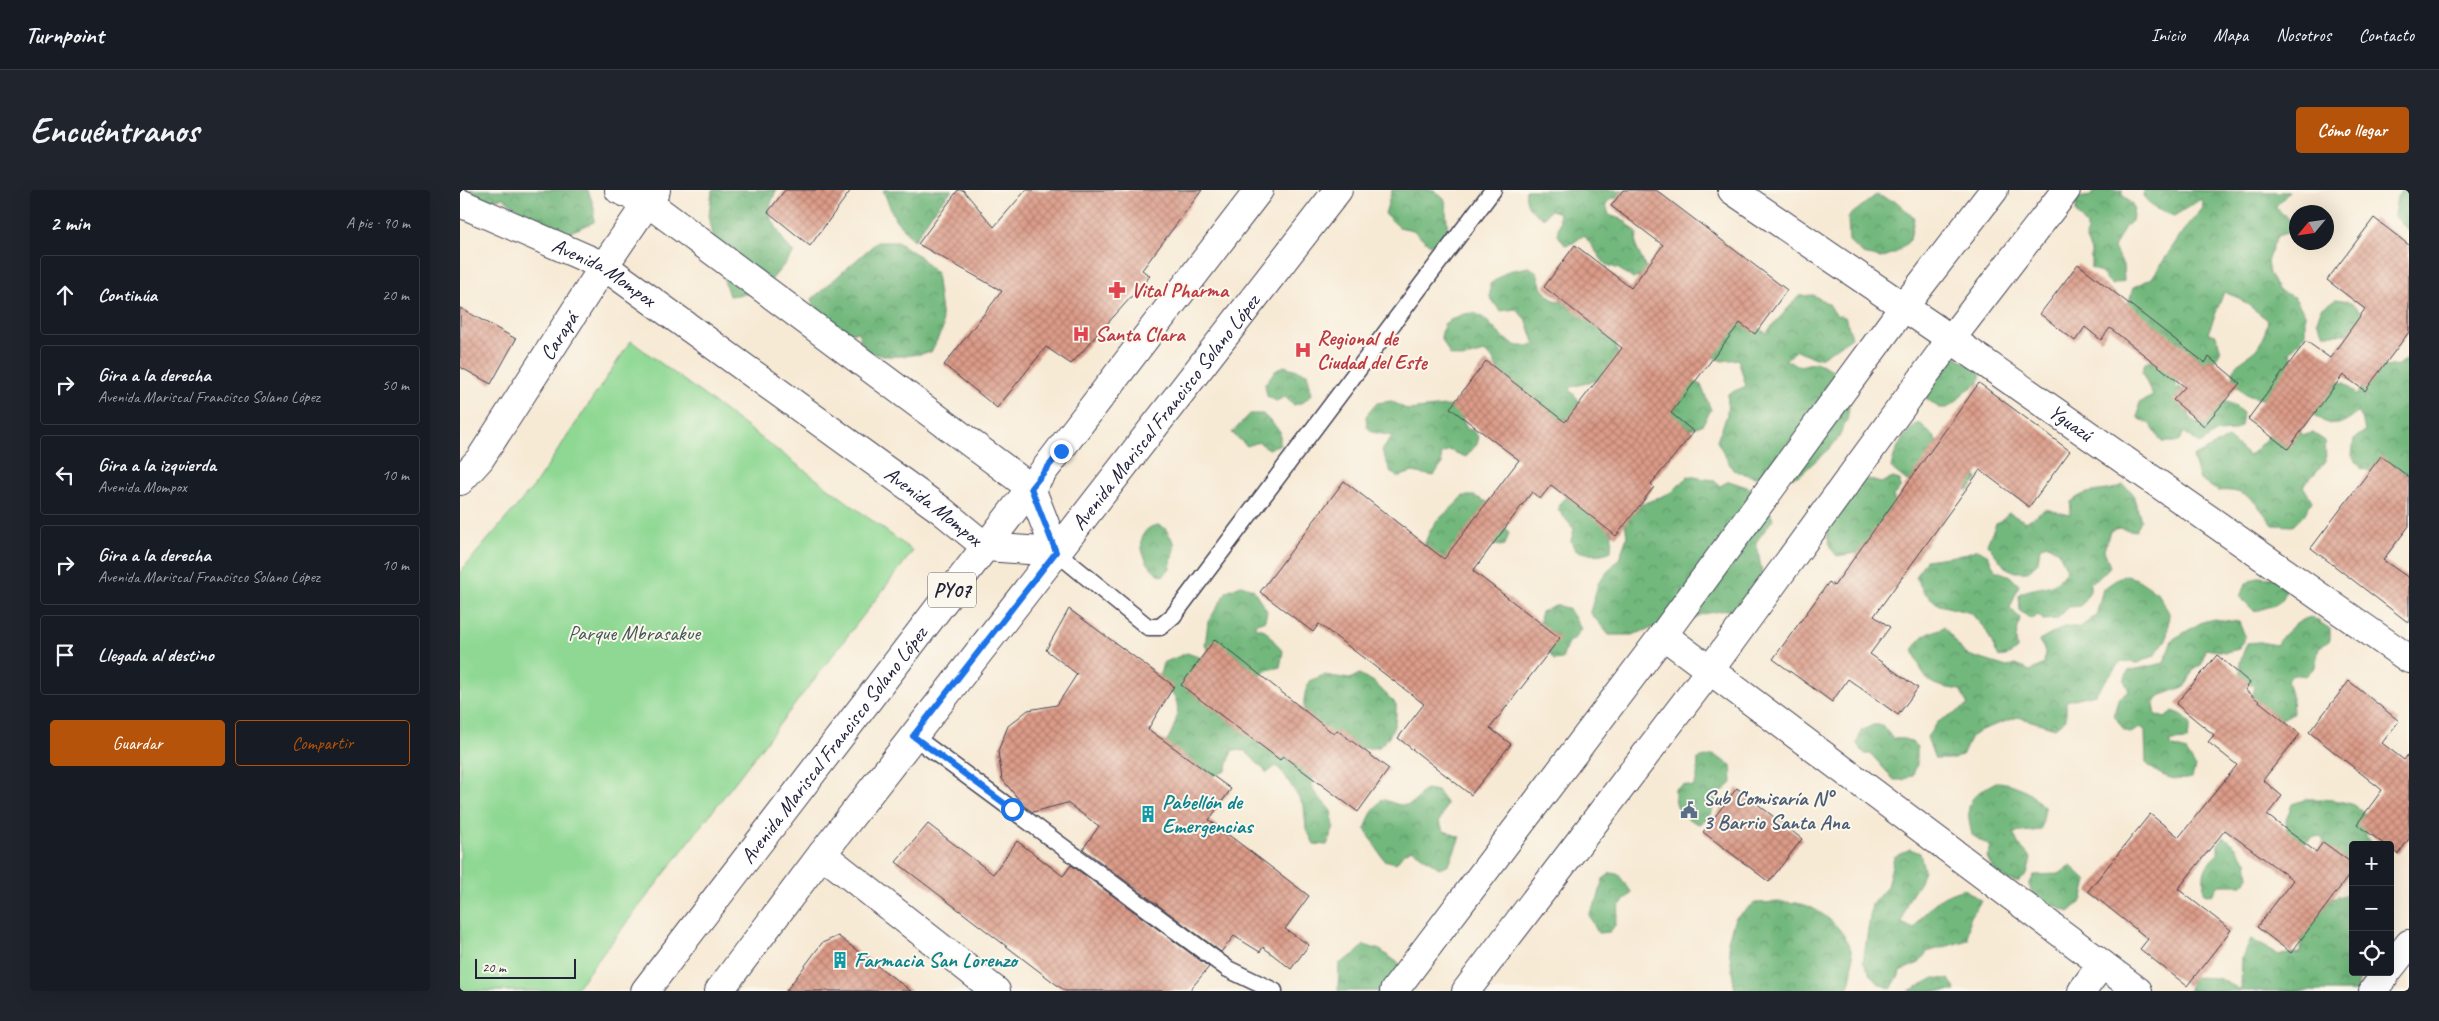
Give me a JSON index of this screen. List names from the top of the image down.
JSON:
{
  "streets": {
    "street": [
      "Avenida Mompox",
      "Carapá",
      "Avenida Mariscal Francisco Solano López",
      "Yguazú",
      "PY07"
    ]
  },
  "crossings": [
    ["Avenida Mompox", "Carapá"],
    ["Avenida Mompox", "Avenida Mariscal Francisco Solano López"]
  ],
  "parks": ["Parque Mbrasakue"],
  "places": {
    "pharmacy": ["Vital Pharma"],
    "hospital": ["Santa Clara", "Regional de Ciudad del Este"],
    "public building": ["Sub Comisaría N° 3 Barrio Santa Ana"],
    "building": ["Pabellón de Emergencias", "Farmacia San Lorenzo"]
  },
  "scale_bar": "20 m",
  "north": "bottom left",
  "page": {
    "header": "Turnpoint",
    "nav": [
      "Inicio",
      "Mapa",
      "Nosotros",
      "Contacto"
    ],
    "buttons": [
      "Cómo llegar",
      ["Guardar", "Compartir"]
    ],
    "title": "Encuéntranos",
    "heading": ["2 min", "A pie · 90 m"],
    "list": [
      ["Continúa", "20 m"],
      ["Gira a la derecha", "Avenida Mariscal Francisco Solano López", "50 m"],
      ["Gira a la izquierda", "Avenida Mompox", "10 m"],
      ["Gira a la derecha", "Avenida Mariscal Francisco Solano López", "10 m"],
      "Llegada al destino"
    ],
    "map_buttons": ["+", "−"],
    "scale": "20 m"
  }
}
